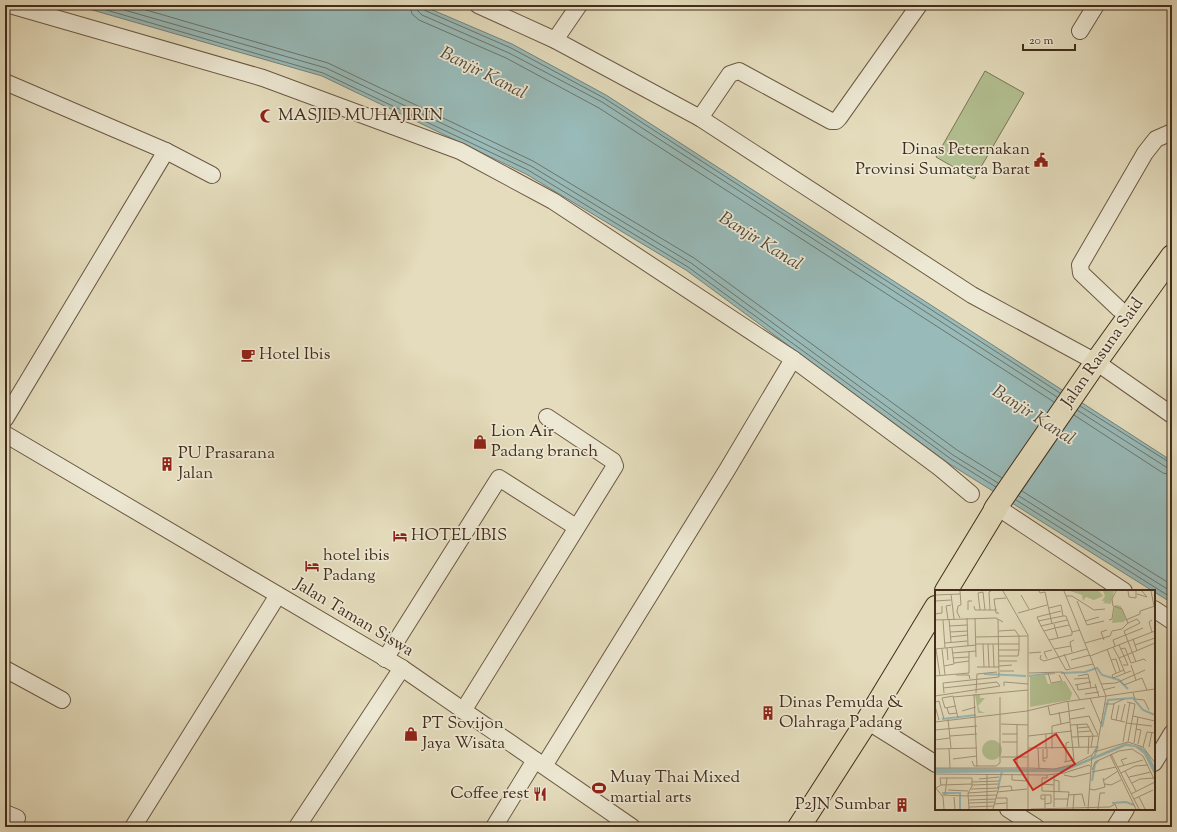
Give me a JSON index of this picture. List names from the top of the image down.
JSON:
{
  "streets": {
    "main road": ["Jalan Rasuna Said"],
    "street": ["Jalan Taman Siswa"]
  },
  "water": ["Banjir Kanal"],
  "places": {
    "mosque": ["MASJID MUHAJIRIN"],
    "public building": ["Dinas Peternakan Provinsi Sumatera Barat"],
    "cafe": ["Hotel Ibis"],
    "shop": ["Lion Air Padang branch", "PT Sovijon Jaya Wisata"],
    "building": ["PU Prasarana Jalan", "Dinas Pemuda & Olahraga Padang", "P2JN Sumbar"],
    "hotel": ["HOTEL IBIS", "hotel ibis Padang"],
    "sports": ["Muay Thai Mixed martial arts"],
    "restaurant": ["Coffee rest"]
  },
  "scale_bar": "20 m"
}
